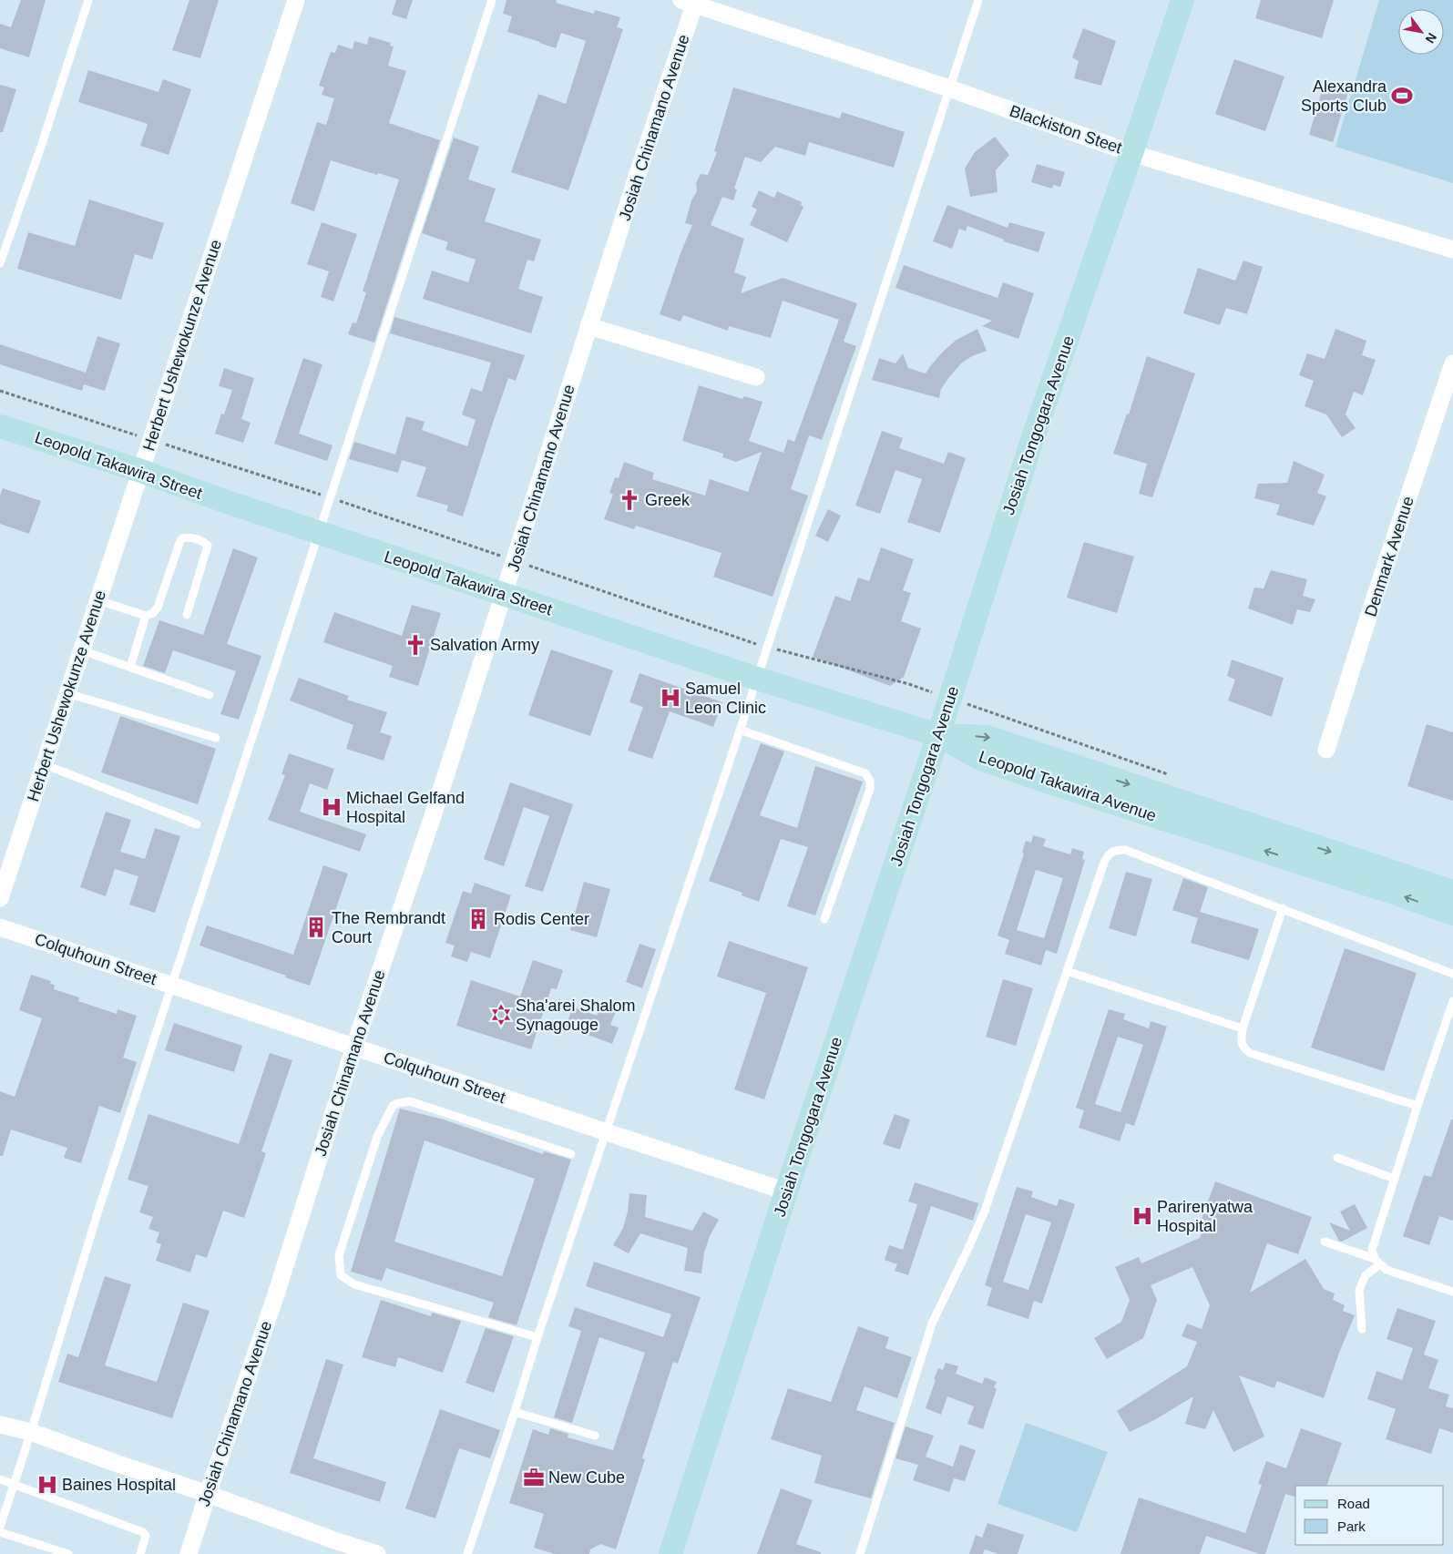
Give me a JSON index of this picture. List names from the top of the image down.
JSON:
{
  "streets": {
    "main road": ["Josiah Tongogara Avenue", "Leopold Takawira Street", "Leopold Takawira Avenue"],
    "street": [
      "Josiah Chinamano Avenue",
      "Blackiston Steet",
      "Herbert Ushewokunze Avenue",
      "Denmark Avenue",
      "Colquhoun Street"
    ]
  },
  "crossings": [
    ["Josiah Chinamano Avenue", "Blackiston Steet"],
    ["Josiah Chinamano Avenue", "Leopold Takawira Street"],
    ["Josiah Chinamano Avenue", "Colquhoun Street"],
    ["Blackiston Steet", "Josiah Tongogara Avenue"],
    ["Herbert Ushewokunze Avenue", "Leopold Takawira Street"],
    ["Josiah Tongogara Avenue", "Leopold Takawira Street"],
    ["Josiah Tongogara Avenue", "Leopold Takawira Avenue"],
    ["Josiah Tongogara Avenue", "Colquhoun Street"],
    ["Leopold Takawira Street", "Leopold Takawira Avenue"]
  ],
  "places": {
    "sports": ["Alexandra Sports Club"],
    "church": ["Greek", "Salvation Army"],
    "hospital": [
      "Samuel Leon Clinic",
      "Michael Gelfand Hospital",
      "Parirenyatwa Hospital",
      "Baines Hospital"
    ],
    "building": ["Rodis Center", "The Rembrandt Court"],
    "synagogue": ["Sha'arei Shalom Synagouge"],
    "office": ["New Cube"]
  },
  "legend": ["Road", "Park"],
  "north": "bottom right"
}
